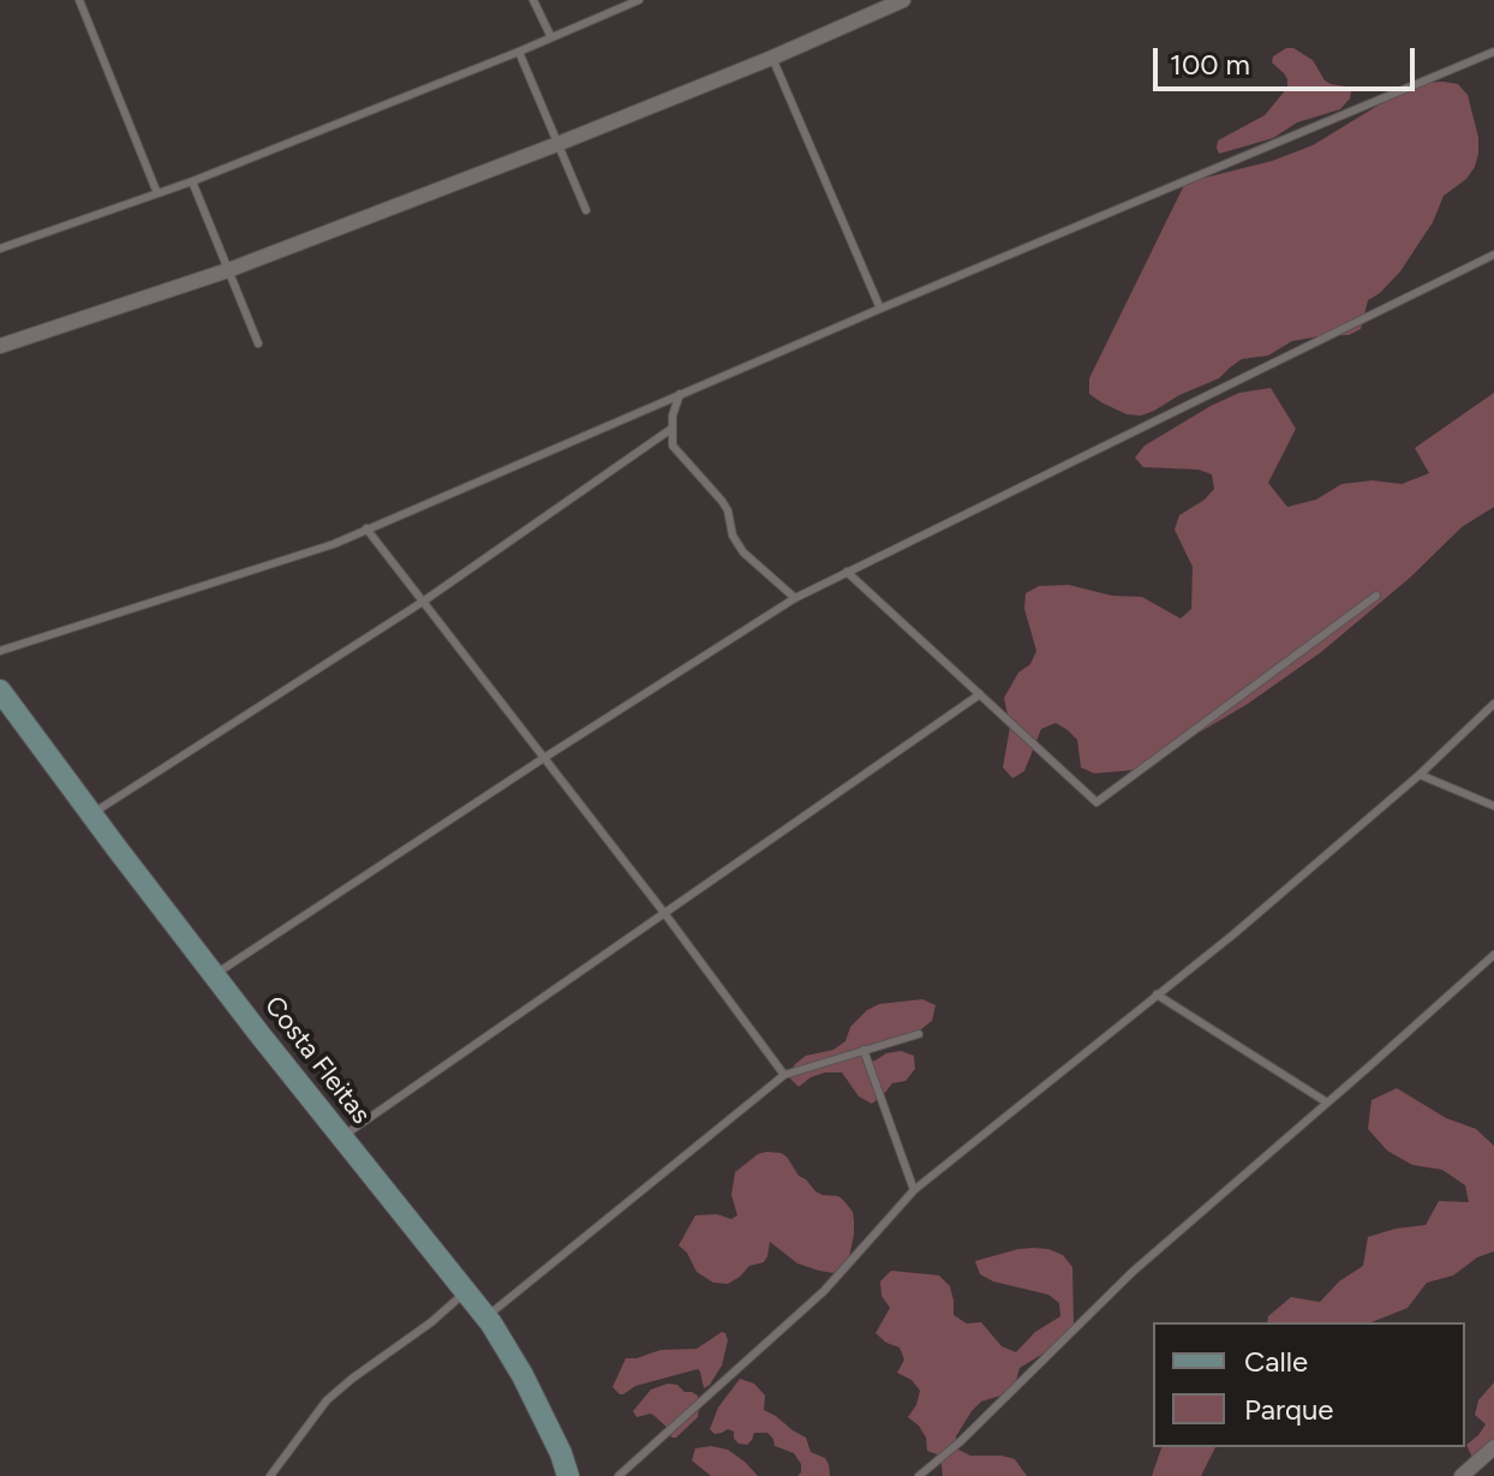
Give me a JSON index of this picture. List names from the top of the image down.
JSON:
{
  "streets": {
    "main road": ["Costa Fleitas"]
  },
  "legend": ["Calle", "Parque"],
  "scale_bar": "100 m"
}
